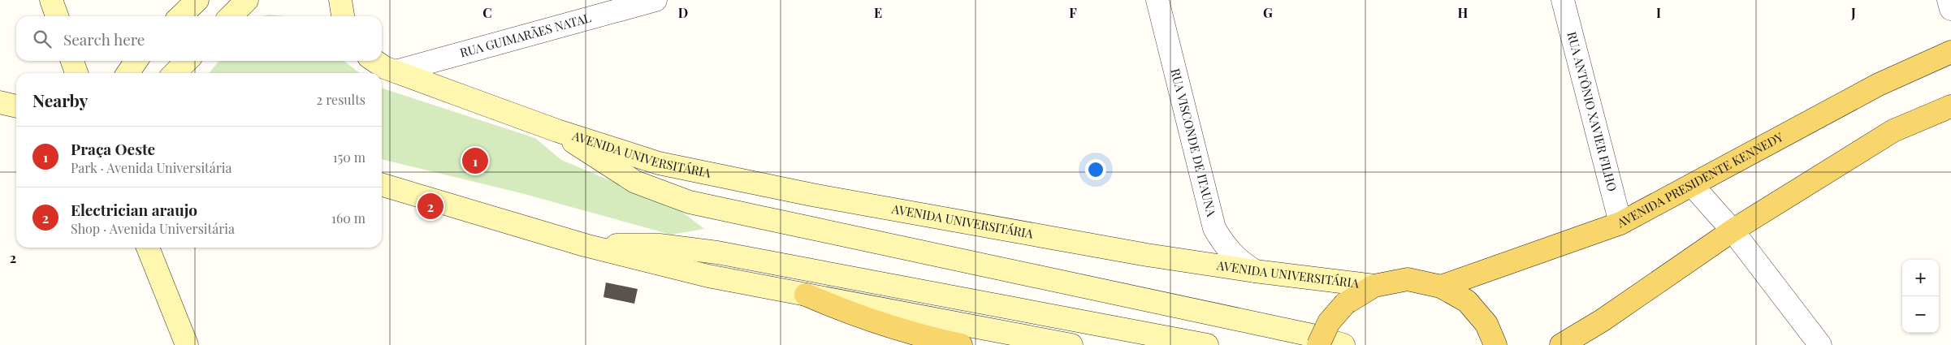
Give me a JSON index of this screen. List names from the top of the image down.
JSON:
{
  "streets": {
    "main road": ["AVENIDA UNIVERSITÁRIA", "AVENIDA PRESIDENTE KENNEDY"],
    "street": ["RUA GUIMARÃES NATAL", "RUA ANTÔNIO XAVIER FILHO", "RUA VISCONDE DE ITAUNA"]
  },
  "crossings": [
    ["RUA GUIMARÃES NATAL", "AVENIDA UNIVERSITÁRIA"],
    ["RUA ANTÔNIO XAVIER FILHO", "AVENIDA PRESIDENTE KENNEDY"],
    ["RUA VISCONDE DE ITAUNA", "AVENIDA UNIVERSITÁRIA"]
  ],
  "page": {
    "search": "Search here",
    "heading": ["Nearby", "2 results"],
    "list": [
      {
        "mark": "1",
        "name": "Praça Oeste",
        "note": "Park · Avenida Universitária",
        "value": "150 m"
      },
      {
        "mark": "2",
        "name": "Electrician araujo",
        "note": "Shop · Avenida Universitária",
        "value": "160 m"
      }
    ],
    "pins": ["1", "2"],
    "map_buttons": ["+", "−"]
  },
  "grid": {
    "columns": [
      "C",
      "D",
      "E",
      "F",
      "G",
      "H",
      "I",
      "J"
    ],
    "rows": ["2"]
  }
}
